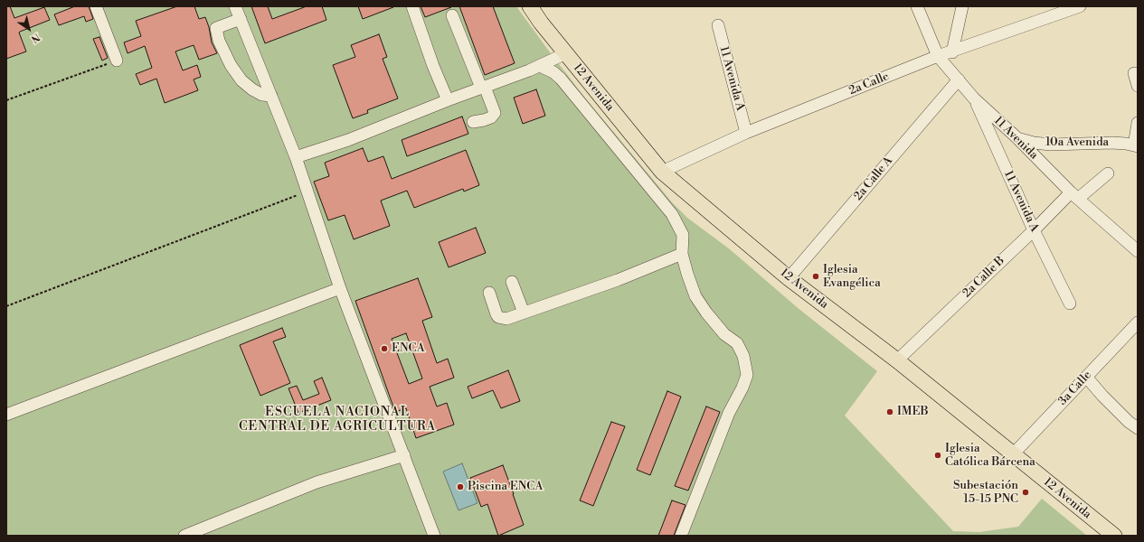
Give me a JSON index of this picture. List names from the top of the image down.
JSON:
{
  "streets": {
    "main road": ["12 Avenida"],
    "street": [
      "11 Avenida A",
      "2a Calle",
      "11 Avenida",
      "10a Avenida",
      "2a Calle A",
      "2a Calle B",
      "3a Calle"
    ]
  },
  "crossings": [
    ["11 Avenida A", "2a Calle"],
    ["11 Avenida A", "11 Avenida"],
    ["11 Avenida A", "2a Calle B"],
    ["2a Calle", "12 Avenida"],
    ["2a Calle", "11 Avenida"],
    ["12 Avenida", "2a Calle A"],
    ["12 Avenida", "2a Calle B"],
    ["12 Avenida", "3a Calle"],
    ["11 Avenida", "10a Avenida"],
    ["11 Avenida", "2a Calle A"],
    ["11 Avenida", "2a Calle B"]
  ],
  "districts": ["ESCUELA NACIONAL CENTRAL DE AGRICULTURA"],
  "places": [
    "Iglesia Evangélica",
    "ENCA",
    "IMEB",
    "Iglesia Católica Bárcena",
    "Piscina ENCA",
    "Subestación 15-15 PNC"
  ],
  "north": "bottom right"
}
